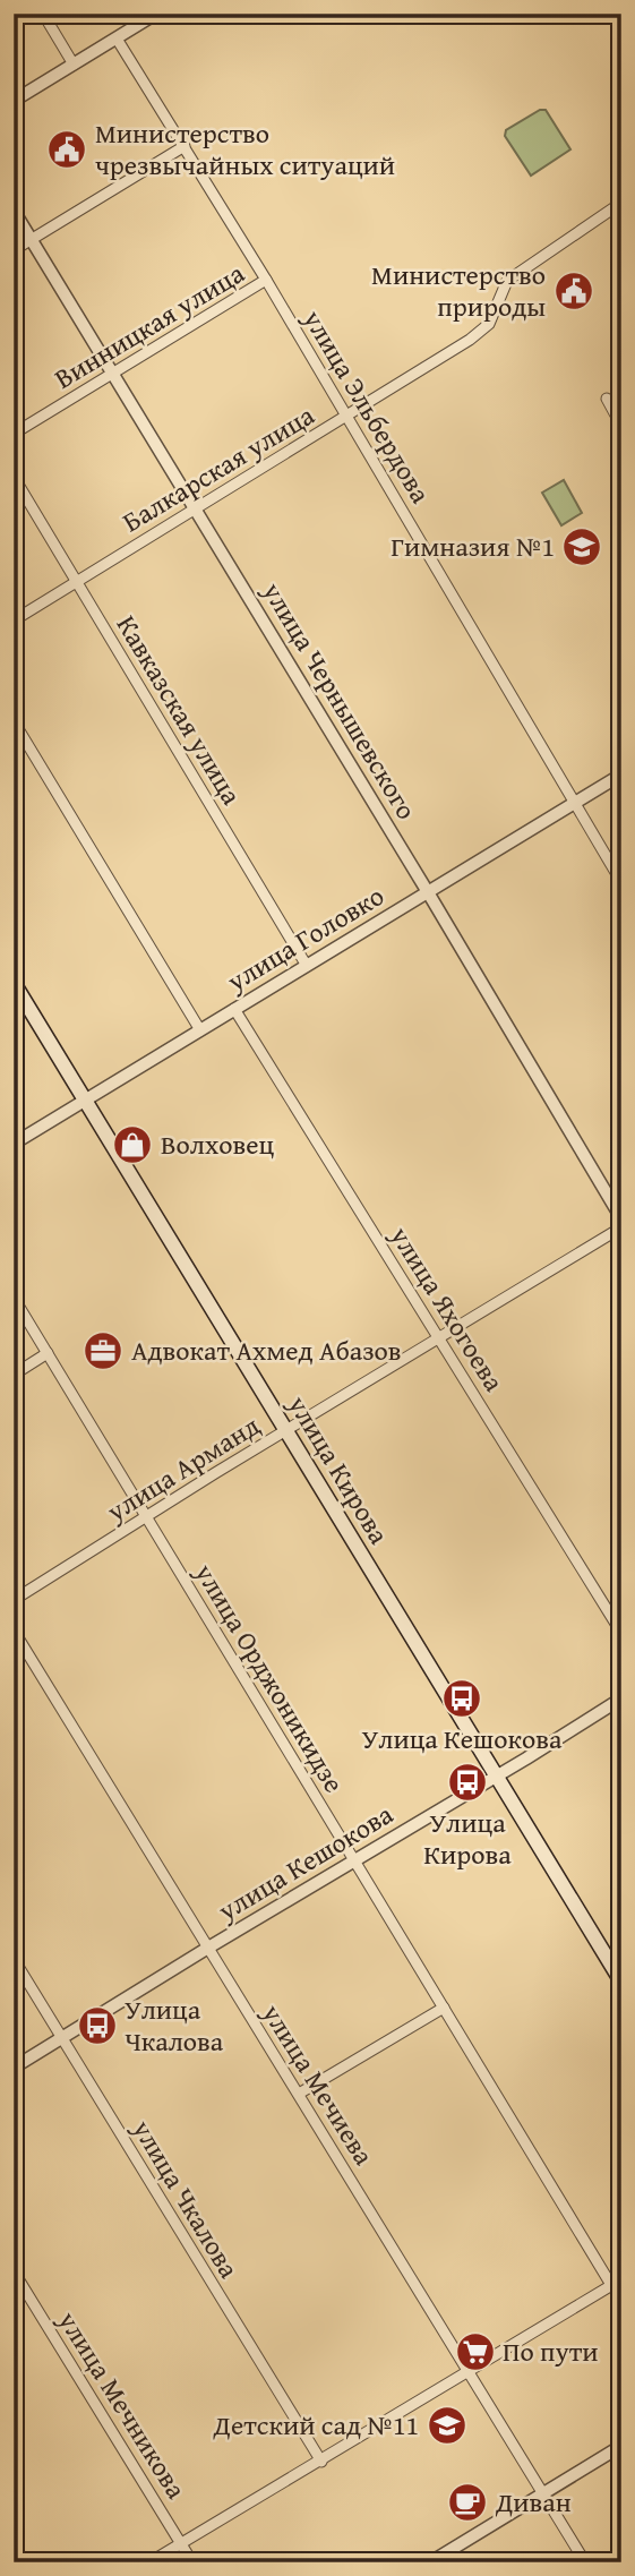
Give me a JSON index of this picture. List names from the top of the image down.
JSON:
{
  "streets": {
    "main road": ["улица Кирова"],
    "street": [
      "Винницкая улица",
      "улица Эльбердова",
      "Балкарская улица",
      "улица Чернышевского",
      "Кавказская улица",
      "улица Головко",
      "улица Яхогоева",
      "улица Арманд",
      "улица Орджоникидзе",
      "улица Кешокова",
      "улица Мечиева",
      "улица Чкалова",
      "улица Мечникова"
    ]
  },
  "crossings": [
    ["Винницкая улица", "улица Эльбердова"],
    ["Винницкая улица", "улица Чернышевского"],
    ["улица Эльбердова", "Балкарская улица"],
    ["улица Эльбердова", "улица Головко"],
    ["Балкарская улица", "улица Чернышевского"],
    ["Балкарская улица", "Кавказская улица"],
    ["улица Чернышевского", "улица Головко"],
    ["Кавказская улица", "улица Головко"],
    ["улица Головко", "улица Яхогоева"],
    ["улица Головко", "улица Кирова"],
    ["улица Яхогоева", "улица Арманд"],
    ["улица Арманд", "улица Кирова"],
    ["улица Арманд", "улица Орджоникидзе"],
    ["улица Кирова", "улица Кешокова"],
    ["улица Орджоникидзе", "улица Кешокова"],
    ["улица Кешокова", "улица Мечиева"],
    ["улица Кешокова", "улица Чкалова"]
  ],
  "places": {
    "public building": ["Министерство чрезвычайных ситуаций", "Министерство природы"],
    "school or university": ["Гимназия №1", "Детский сад №11"],
    "shop": ["Волховец"],
    "office": ["Адвокат Ахмед Абазов"],
    "bus stop": ["Улица Кешокова", "Улица Кирова", "Улица Чкалова"],
    "supermarket": ["По пути"],
    "cafe": ["Диван"]
  }
}
